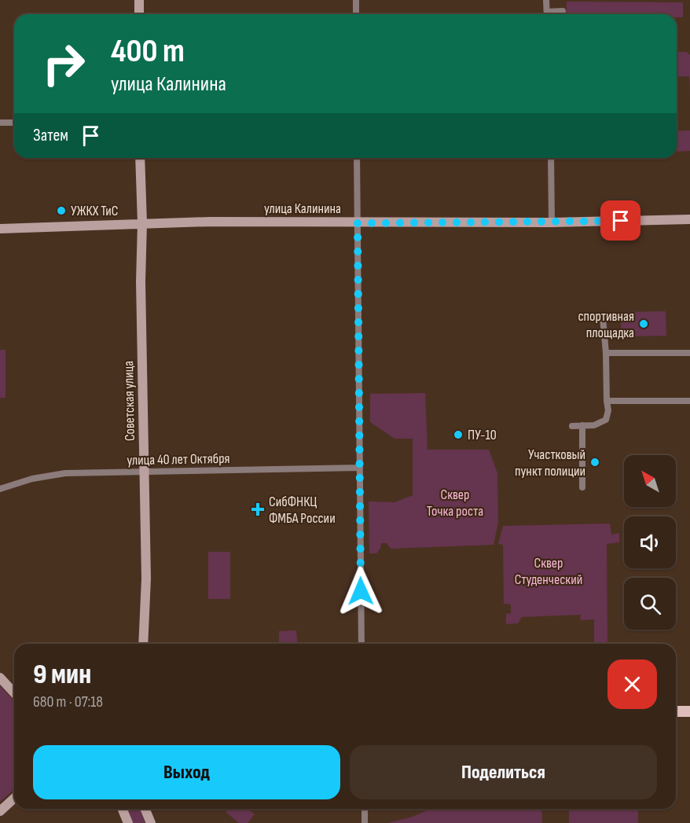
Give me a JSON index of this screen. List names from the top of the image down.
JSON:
{
  "streets": {
    "main road": ["улица Калинина", "Советская улица"],
    "street": ["улица 40 лет Октября"]
  },
  "crossings": [
    ["улица Калинина", "Советская улица"],
    ["Советская улица", "улица 40 лет Октября"]
  ],
  "parks": ["Сквер Точка роста", "Сквер Студенческий"],
  "places": {
    "other": [
      "УЖКХ ТиС",
      "спортивная площадка",
      "ПУ-10",
      "Участковый пункт полиции"
    ],
    "health": ["СибФНКЦ ФМБА России"]
  },
  "north": "top left",
  "page": {
    "turn": ["400 m", "улица Калинина"],
    "then": "Затем",
    "heading": ["9 мин", "680 m · 07:18"],
    "buttons": ["Выход", "Поделиться"]
  }
}
